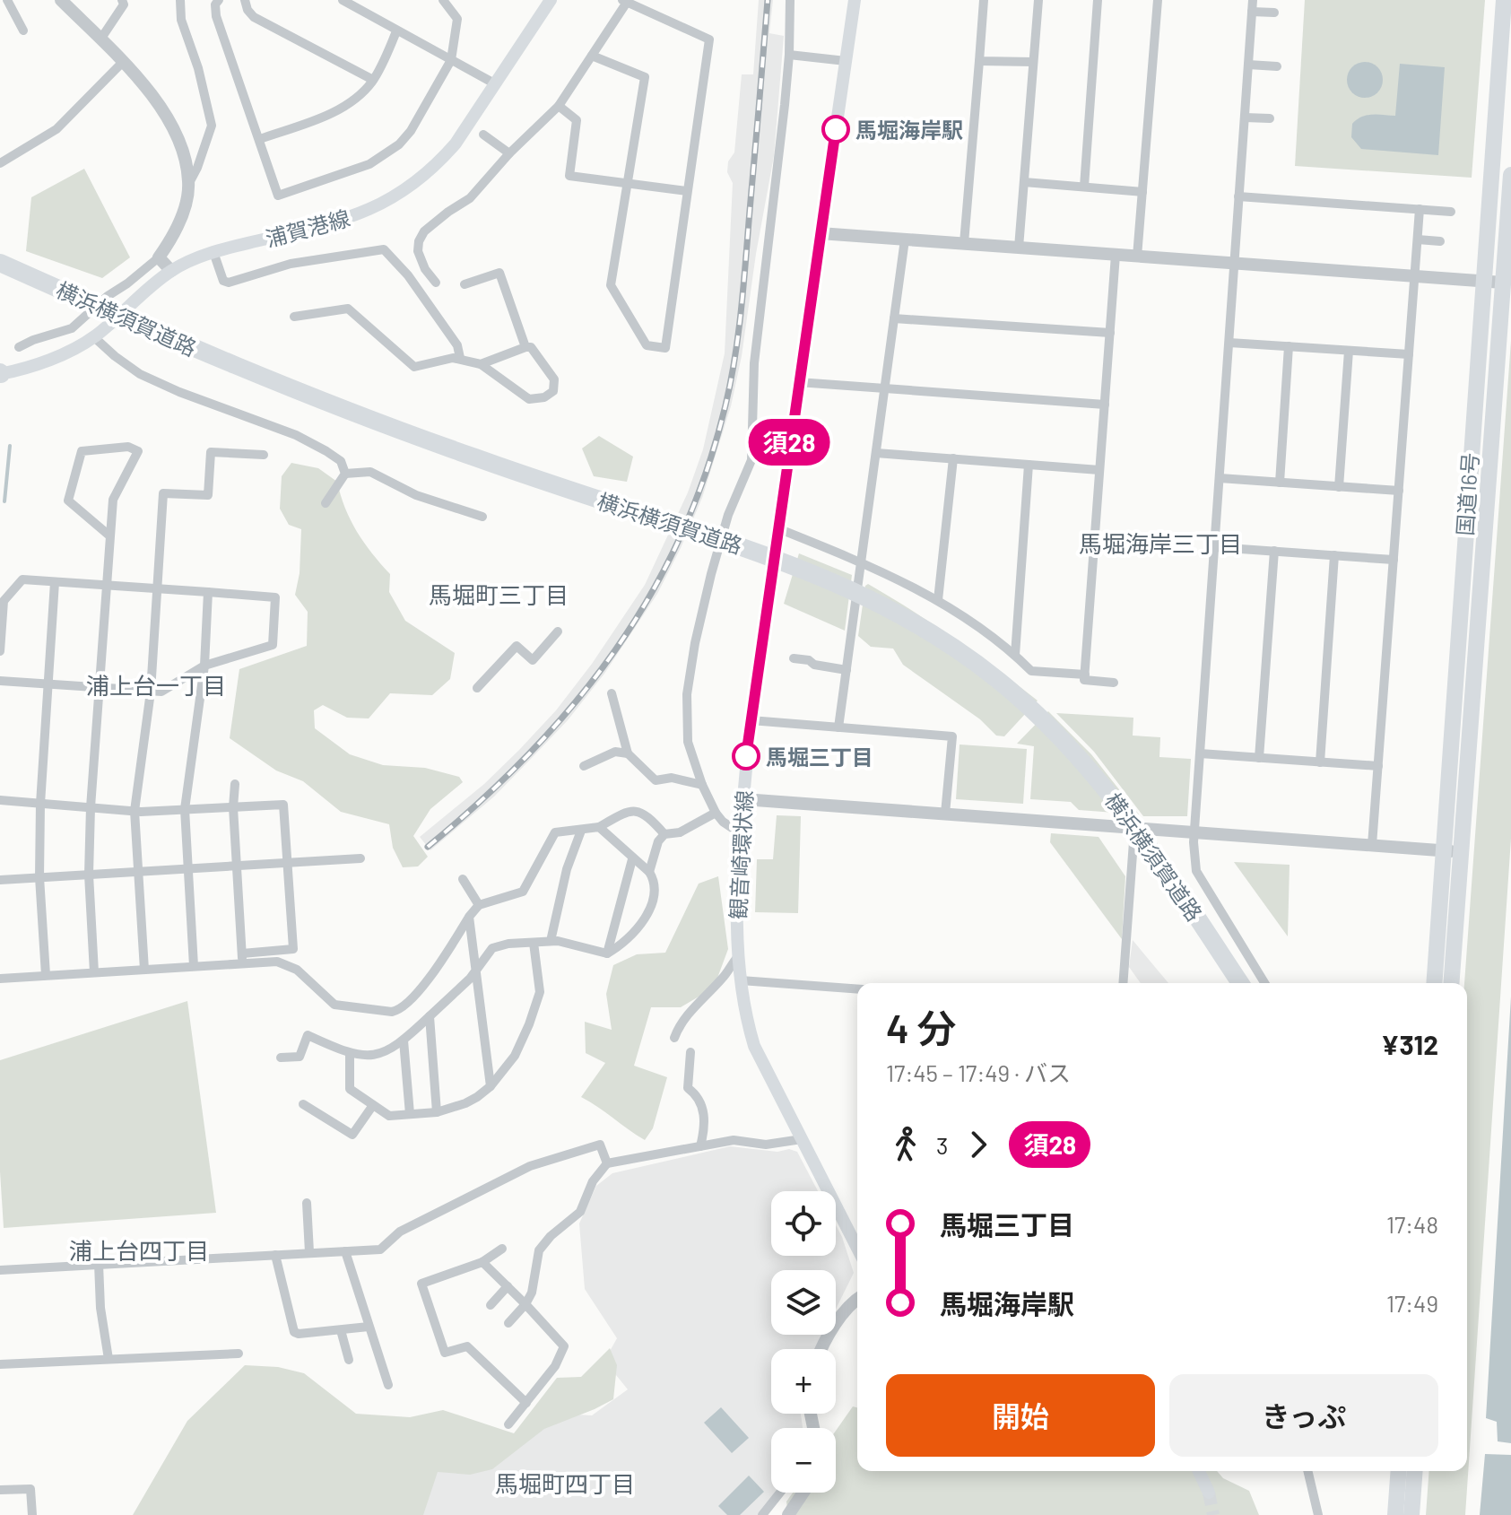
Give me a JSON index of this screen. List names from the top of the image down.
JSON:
{
  "streets": {
    "highway": ["横浜横須賀道路", "国道16号"],
    "main road": ["浦賀港線", "観音崎環状線"]
  },
  "districts": [
    "馬堀海岸三丁目",
    "馬堀町三丁目",
    "浦上台一丁目",
    "浦上台四丁目",
    "馬堀町四丁目"
  ],
  "places": ["馬堀海岸駅", "馬堀三丁目"],
  "lines": ["bus line 須28"],
  "page": {
    "on_map": "須28",
    "heading": ["4 分", "17:45 – 17:49 · バス", "¥312"],
    "legs": ["3", "須28"],
    "list": [
      {
        "name": "馬堀三丁目",
        "value": "17:48"
      },
      {
        "name": "馬堀海岸駅",
        "value": "17:49"
      }
    ],
    "map_buttons": ["+", "−"],
    "buttons": ["開始", "きっぷ"]
  }
}
